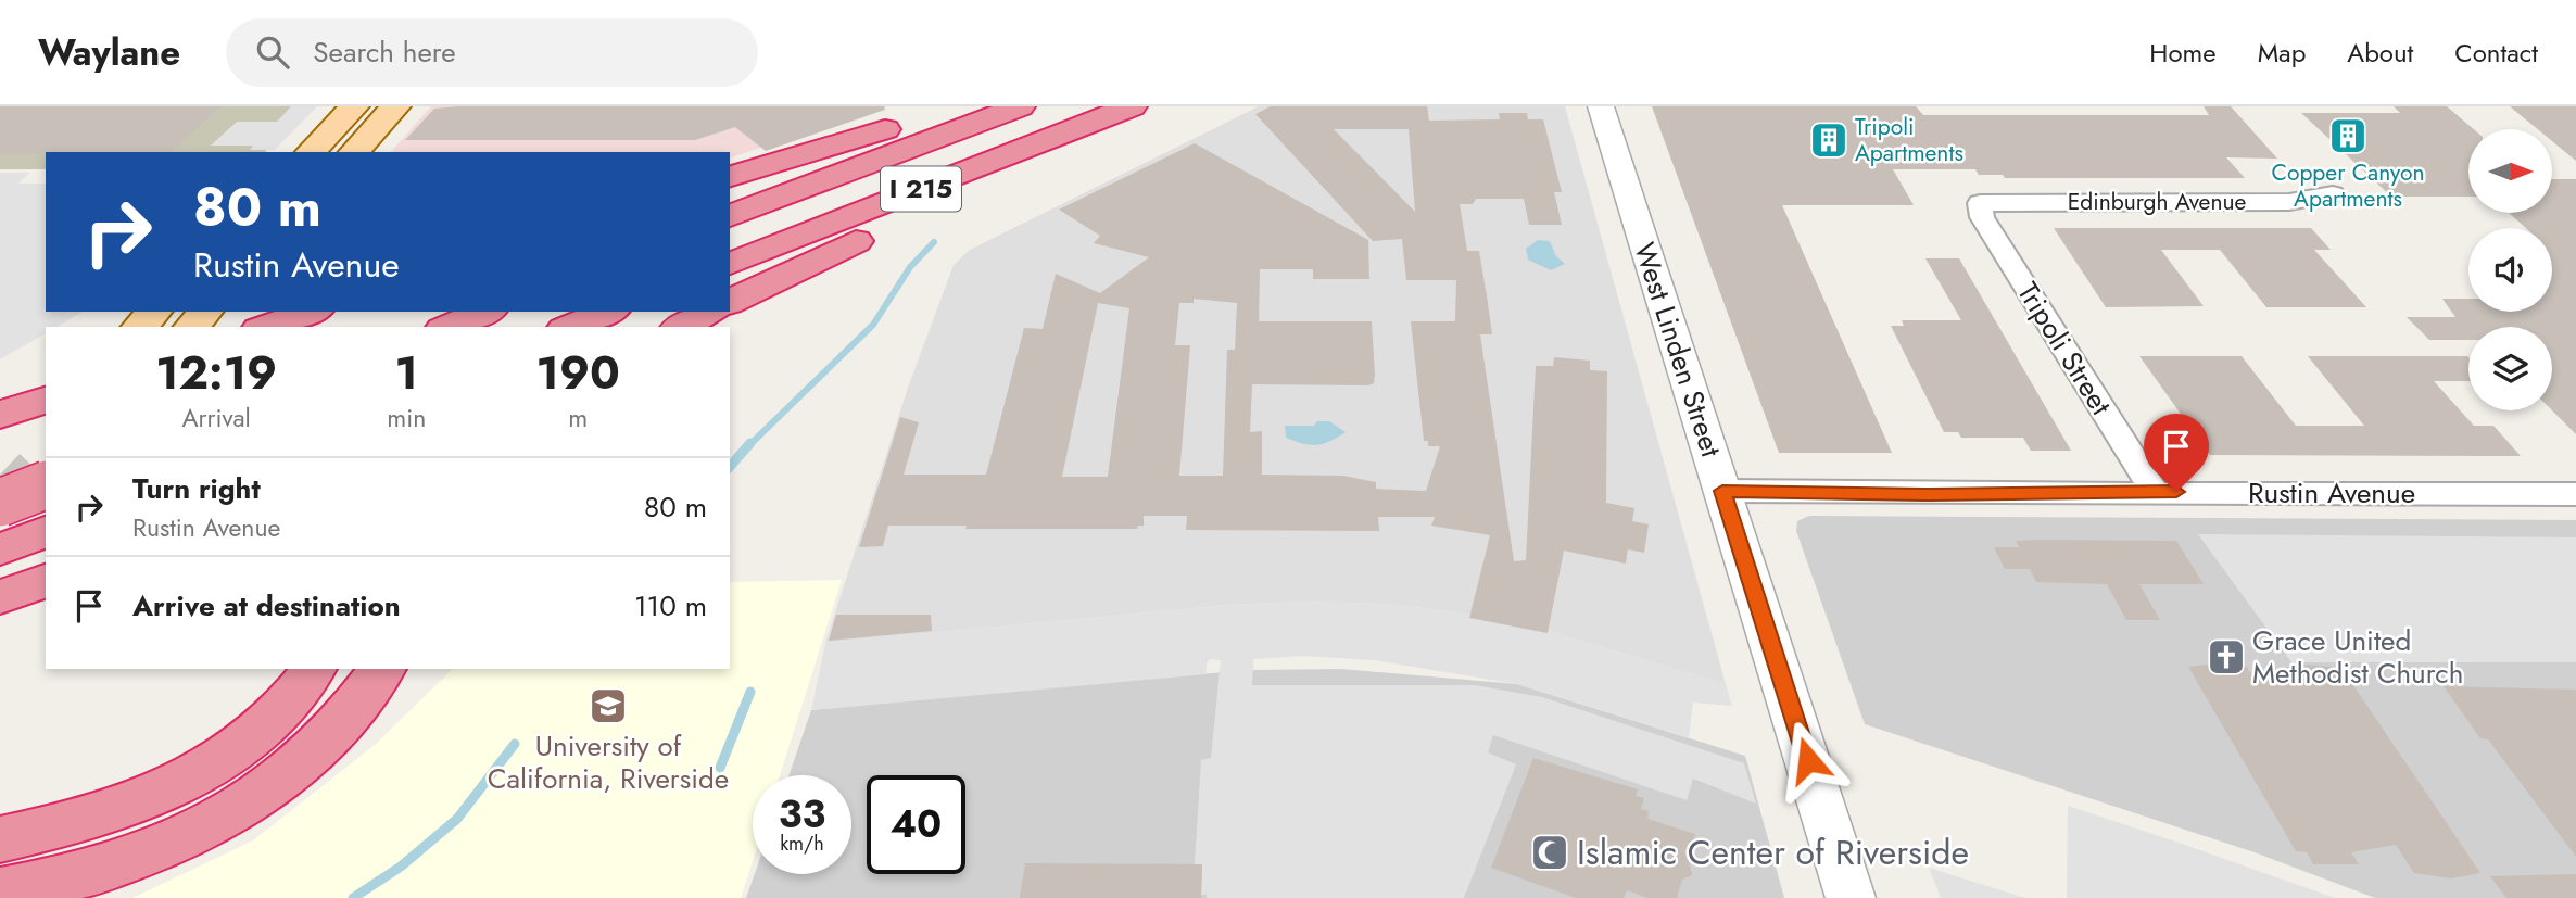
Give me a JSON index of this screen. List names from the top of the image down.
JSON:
{
  "streets": {
    "highway": ["I 215"],
    "street": [
      "Edinburgh Avenue",
      "Tripoli Street",
      "West Linden Street",
      "Rustin Avenue"
    ]
  },
  "crossings": [
    ["Edinburgh Avenue", "Tripoli Street"],
    ["Tripoli Street", "Rustin Avenue"],
    ["West Linden Street", "Rustin Avenue"]
  ],
  "places": {
    "building": ["Copper Canyon Apartments", "Tripoli Apartments"],
    "church": ["Grace United Methodist Church"],
    "school or university": ["University of California, Riverside"],
    "mosque": ["Islamic Center of Riverside"]
  },
  "north": "right",
  "page": {
    "header": "Waylane",
    "search": "Search here",
    "nav": [
      "Home",
      "Map",
      "About",
      "Contact"
    ],
    "turn": ["80 m", "Rustin Avenue"],
    "eta": [
      "12:19",
      "Arrival",
      "1",
      "min",
      "190",
      "m"
    ],
    "list": [
      {
        "name": "Turn right",
        "note": "Rustin Avenue",
        "value": "80 m"
      },
      {
        "name": "Arrive at destination",
        "value": "110 m"
      }
    ],
    "speed": "33 km/h",
    "limit": "40"
  }
}
